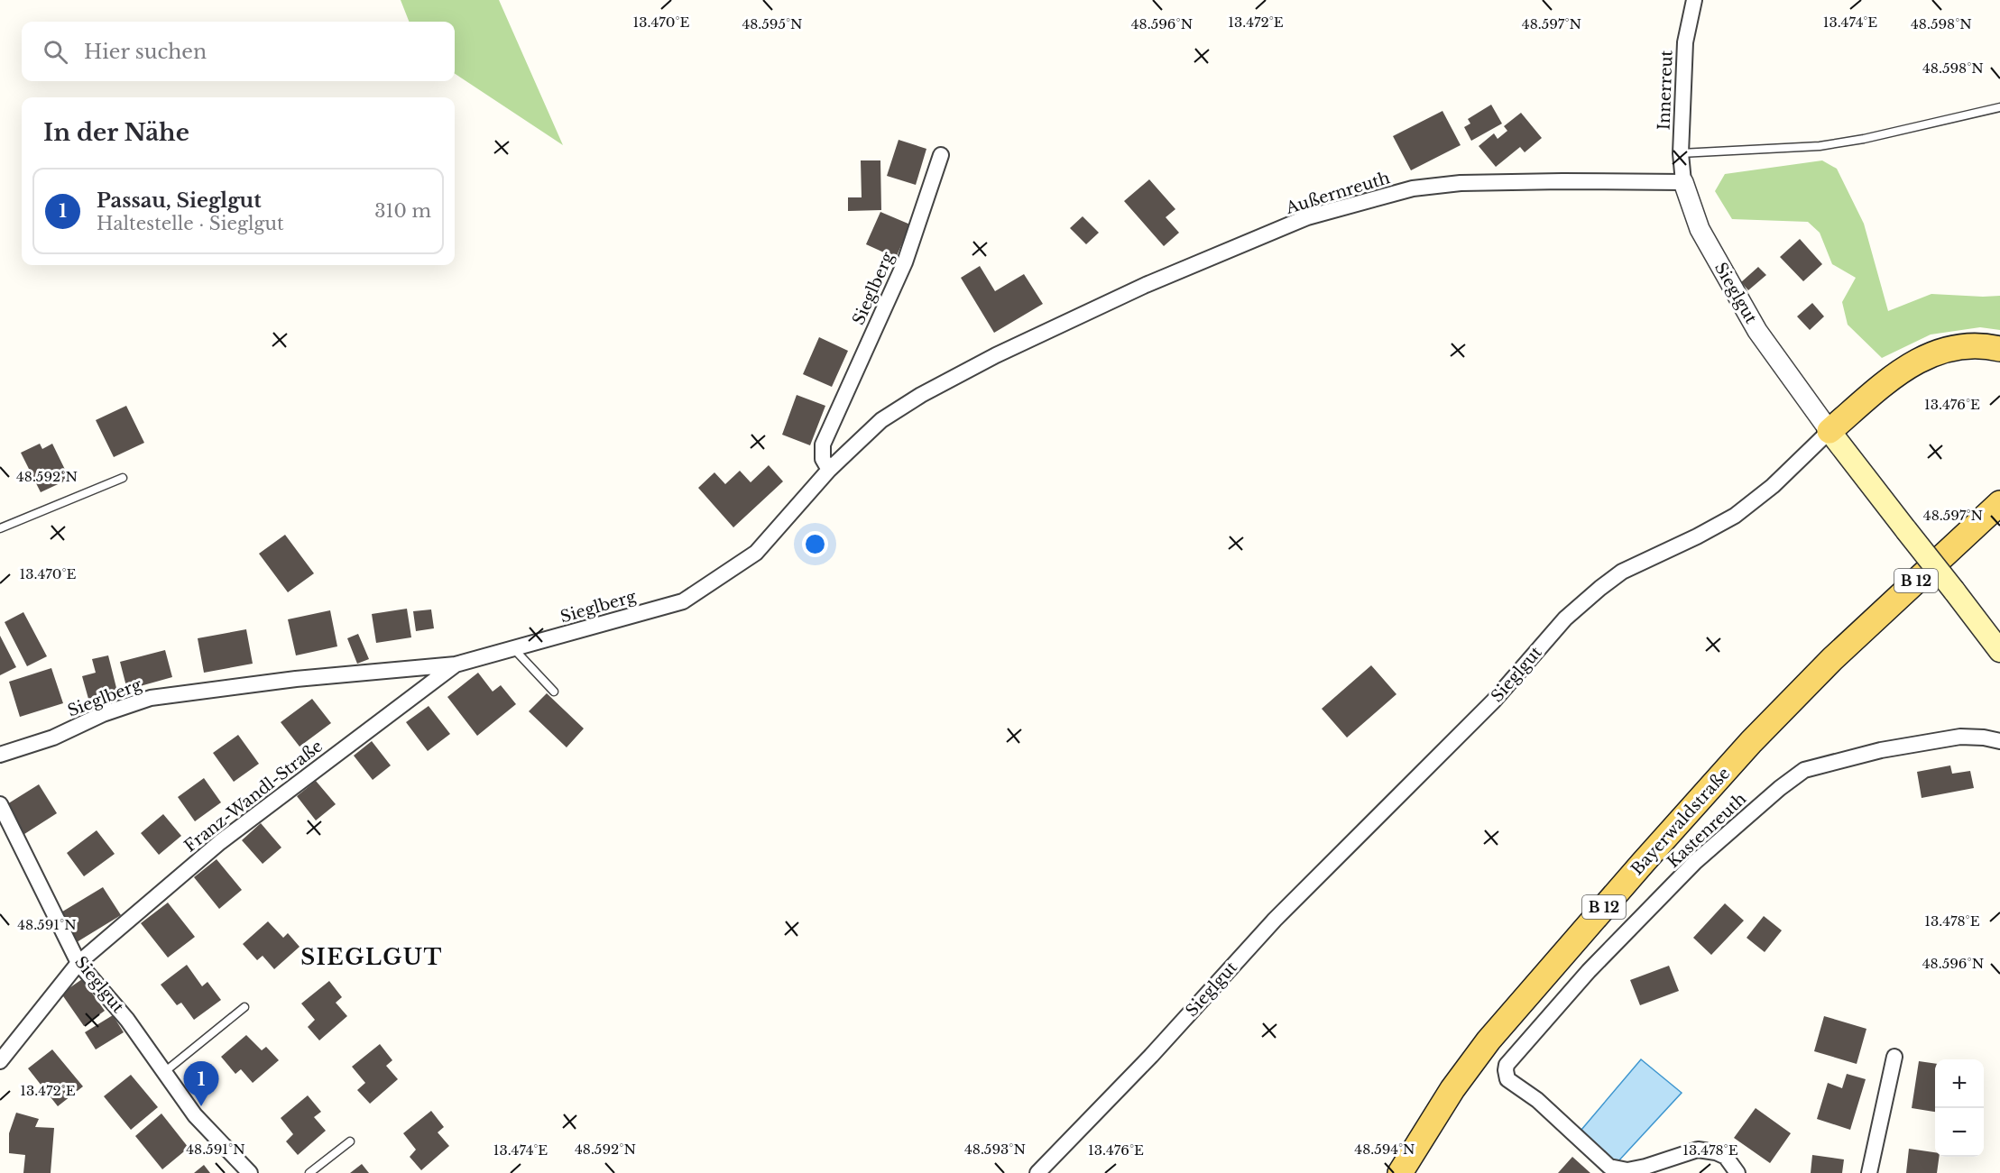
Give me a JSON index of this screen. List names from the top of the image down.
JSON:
{
  "streets": {
    "main road": ["B 12", "Bayerwaldstraße"],
    "street": [
      "Innerreut",
      "Außernreuth",
      "Sieglberg",
      "Sieglgut",
      "Franz-Wandl-Straße",
      "Kastenreuth"
    ]
  },
  "crossings": [
    ["Innerreut", "Außernreuth"],
    ["Innerreut", "Sieglgut"],
    ["Außernreuth", "Sieglberg"],
    ["Außernreuth", "Sieglgut"],
    ["Sieglberg", "Franz-Wandl-Straße"],
    ["Sieglgut", "Franz-Wandl-Straße"]
  ],
  "districts": ["SIEGLGUT"],
  "page": {
    "search": "Hier suchen",
    "heading": "In der Nähe",
    "list": [
      {
        "mark": "1",
        "name": "Passau, Sieglgut",
        "note": "Haltestelle · Sieglgut",
        "value": "310 m"
      }
    ],
    "map_buttons": ["+", "−"],
    "pins": "1"
  },
  "coordinates": [
    "13.470°E",
    "13.472°E",
    "13.474°E",
    "48.595°N",
    "48.596°N",
    "48.597°N",
    "48.598°N",
    "13.476°E",
    "48.592°N",
    "13.478°E",
    "48.591°N",
    "48.593°N",
    "48.594°N"
  ]
}
